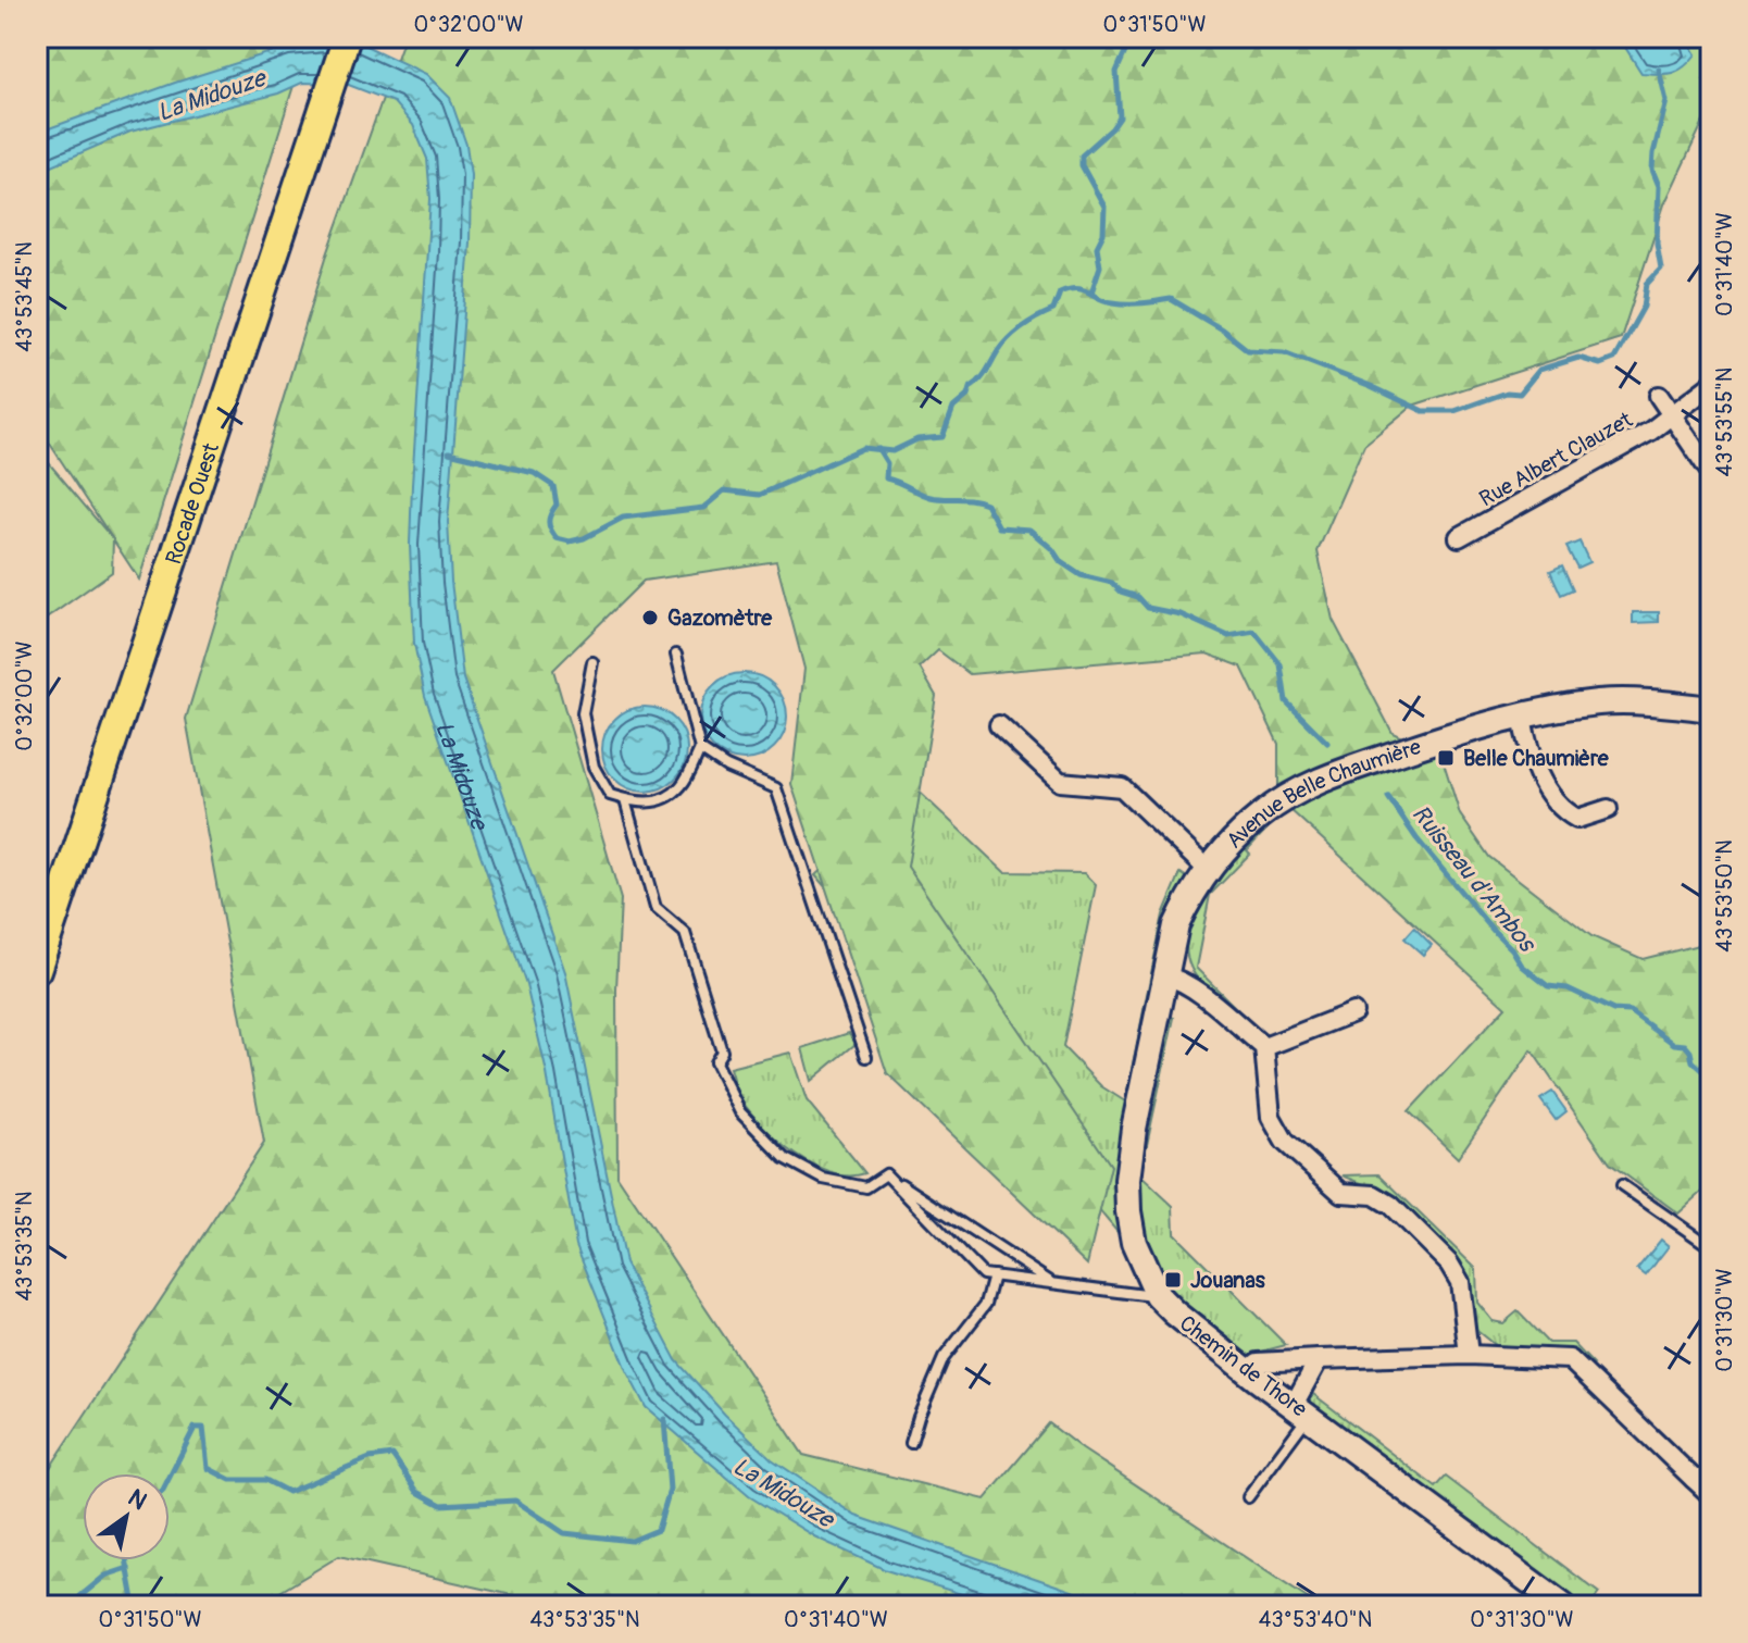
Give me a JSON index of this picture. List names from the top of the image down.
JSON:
{
  "streets": {
    "main road": ["Rocade Ouest"],
    "street": ["Rue Albert Clauzet", "Avenue Belle Chaumière", "Chemin de Thore"]
  },
  "crossings": [
    ["Avenue Belle Chaumière", "Chemin de Thore"]
  ],
  "water": ["La Midouze", "Ruisseau d'Ambos"],
  "places": {
    "other": ["Gazomètre"],
    "transit": ["Belle Chaumière", "Jouanas"]
  },
  "north": "top right",
  "coordinates": [
    "0°32'00\"W",
    "0°31'50\"W",
    "0°31'40\"W",
    "43°53'45\"N",
    "43°53'55\"N",
    "43°53'50\"N",
    "43°53'35\"N",
    "0°31'30\"W",
    "43°53'40\"N"
  ]
}
